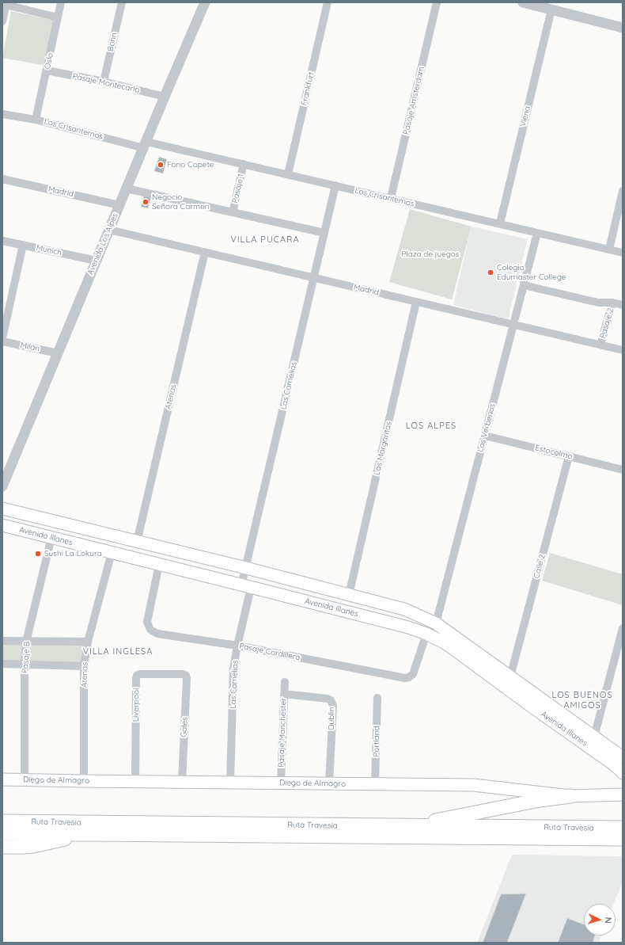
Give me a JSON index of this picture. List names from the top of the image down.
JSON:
{
  "streets": {
    "highway": ["Ruta Travesía"],
    "main road": ["Avenida Illanes", "Diego de Almagro"],
    "street": [
      "Bonn",
      "Oslo",
      "Pasaje Montecarlo",
      "Frankfurt",
      "Pasaje Amsterdam",
      "Viena",
      "Los Crisantemos",
      "Pasaje 1",
      "Madrid",
      "Avenida Los Alpes",
      "Munich",
      "Pasaje 2",
      "Milán",
      "Las Camelias",
      "Atenas",
      "Las Verbenas",
      "Las Margaritas",
      "Estocolmo",
      "Calle 2",
      "Pasaje Cordillera",
      "Pasaje B",
      "Liverpool",
      "Dublin",
      "Gales",
      "Pasaje Manchester",
      "Portland"
    ]
  },
  "crossings": [
    ["Bonn", "Pasaje Montecarlo"],
    ["Oslo", "Pasaje Montecarlo"],
    ["Oslo", "Los Crisantemos"],
    ["Pasaje Montecarlo", "Avenida Los Alpes"],
    ["Frankfurt", "Los Crisantemos"],
    ["Pasaje Amsterdam", "Los Crisantemos"],
    ["Viena", "Los Crisantemos"],
    ["Los Crisantemos", "Pasaje 1"],
    ["Los Crisantemos", "Avenida Los Alpes"],
    ["Los Crisantemos", "Las Camelias"],
    ["Los Crisantemos", "Las Verbenas"],
    ["Madrid", "Avenida Los Alpes"],
    ["Madrid", "Pasaje 2"],
    ["Madrid", "Las Camelias"],
    ["Madrid", "Atenas"],
    ["Madrid", "Las Verbenas"],
    ["Madrid", "Las Margaritas"],
    ["Avenida Los Alpes", "Munich"],
    ["Avenida Los Alpes", "Milán"],
    ["Las Camelias", "Avenida Illanes"],
    ["Las Camelias", "Pasaje Cordillera"],
    ["Las Camelias", "Diego de Almagro"],
    ["Atenas", "Avenida Illanes"],
    ["Atenas", "Diego de Almagro"],
    ["Las Verbenas", "Estocolmo"],
    ["Las Verbenas", "Avenida Illanes"],
    ["Las Margaritas", "Avenida Illanes"],
    ["Estocolmo", "Calle 2"],
    ["Avenida Illanes", "Calle 2"],
    ["Avenida Illanes", "Pasaje Cordillera"],
    ["Avenida Illanes", "Pasaje B"],
    ["Pasaje B", "Diego de Almagro"],
    ["Liverpool", "Gales"],
    ["Liverpool", "Diego de Almagro"],
    ["Dublin", "Pasaje Manchester"],
    ["Dublin", "Diego de Almagro"],
    ["Gales", "Diego de Almagro"],
    ["Pasaje Manchester", "Diego de Almagro"],
    ["Portland", "Diego de Almagro"]
  ],
  "districts": [
    "VILLA PUCARA",
    "LOS ALPES",
    "VILLA INGLESA",
    "LOS BUENOS AMIGOS"
  ],
  "parks": ["Plaza de juegos"],
  "places": [
    "Fono Copete",
    "Negocio Señora Carmen",
    "Colegio Edumaster College",
    "Sushi La Lokura"
  ],
  "north": "right"
}
